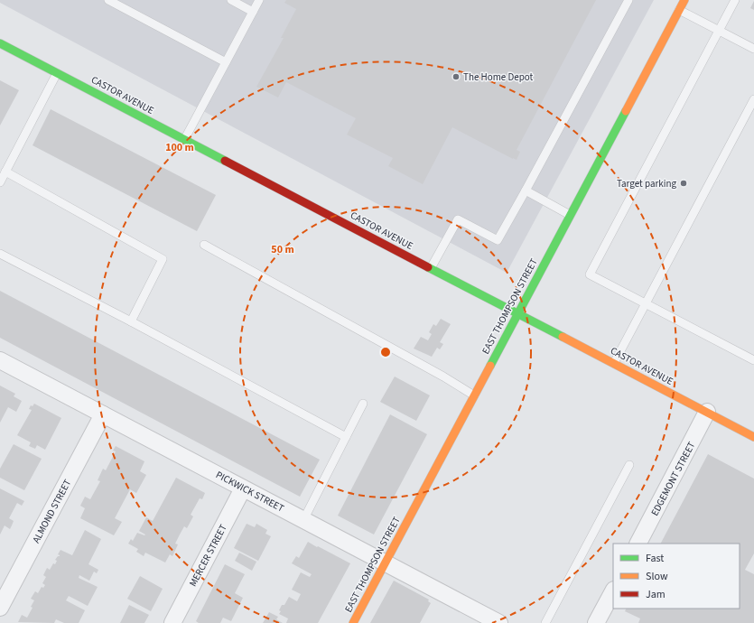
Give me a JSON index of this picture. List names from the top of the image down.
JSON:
{
  "streets": {
    "main road": ["CASTOR AVENUE", "EAST THOMPSON STREET"],
    "street": [
      "EDGEMONT STREET",
      "PICKWICK STREET",
      "ALMOND STREET",
      "MERCER STREET"
    ]
  },
  "crossings": [
    ["CASTOR AVENUE", "EAST THOMPSON STREET"],
    ["CASTOR AVENUE", "EDGEMONT STREET"],
    ["EAST THOMPSON STREET", "PICKWICK STREET"],
    ["PICKWICK STREET", "ALMOND STREET"],
    ["PICKWICK STREET", "MERCER STREET"]
  ],
  "places": ["The Home Depot", "Target parking"],
  "legend": ["Fast", "Slow", "Jam"],
  "rings": ["100 m", "50 m"]
}
